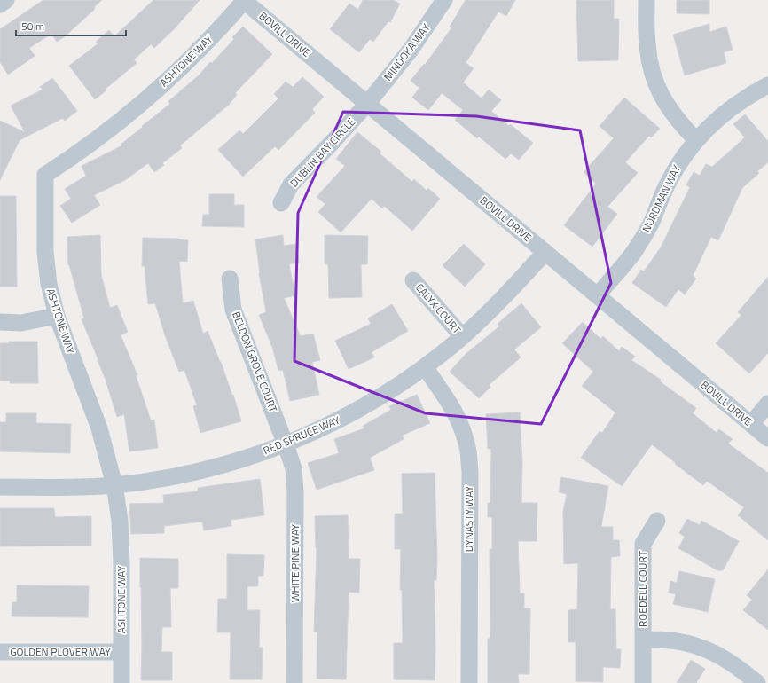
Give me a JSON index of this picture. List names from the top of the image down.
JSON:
{
  "streets": {
    "street": [
      "BOVILL DRIVE",
      "MINDOKA WAY",
      "ASHTONE WAY",
      "DUBLIN BAY CIRCLE",
      "NORDMAN WAY",
      "CALYX COURT",
      "BELDON GROVE COURT",
      "RED SPRUCE WAY",
      "DYNASTY WAY",
      "WHITE PINE WAY",
      "ROEDELL COURT",
      "GOLDEN PLOVER WAY"
    ]
  },
  "crossings": [
    ["BOVILL DRIVE", "MINDOKA WAY"],
    ["BOVILL DRIVE", "ASHTONE WAY"],
    ["BOVILL DRIVE", "DUBLIN BAY CIRCLE"],
    ["BOVILL DRIVE", "NORDMAN WAY"],
    ["BOVILL DRIVE", "RED SPRUCE WAY"],
    ["MINDOKA WAY", "DUBLIN BAY CIRCLE"],
    ["ASHTONE WAY", "RED SPRUCE WAY"],
    ["ASHTONE WAY", "GOLDEN PLOVER WAY"],
    ["CALYX COURT", "RED SPRUCE WAY"],
    ["BELDON GROVE COURT", "RED SPRUCE WAY"],
    ["BELDON GROVE COURT", "WHITE PINE WAY"],
    ["RED SPRUCE WAY", "DYNASTY WAY"],
    ["RED SPRUCE WAY", "WHITE PINE WAY"]
  ],
  "scale_bar": "50 m"
}
